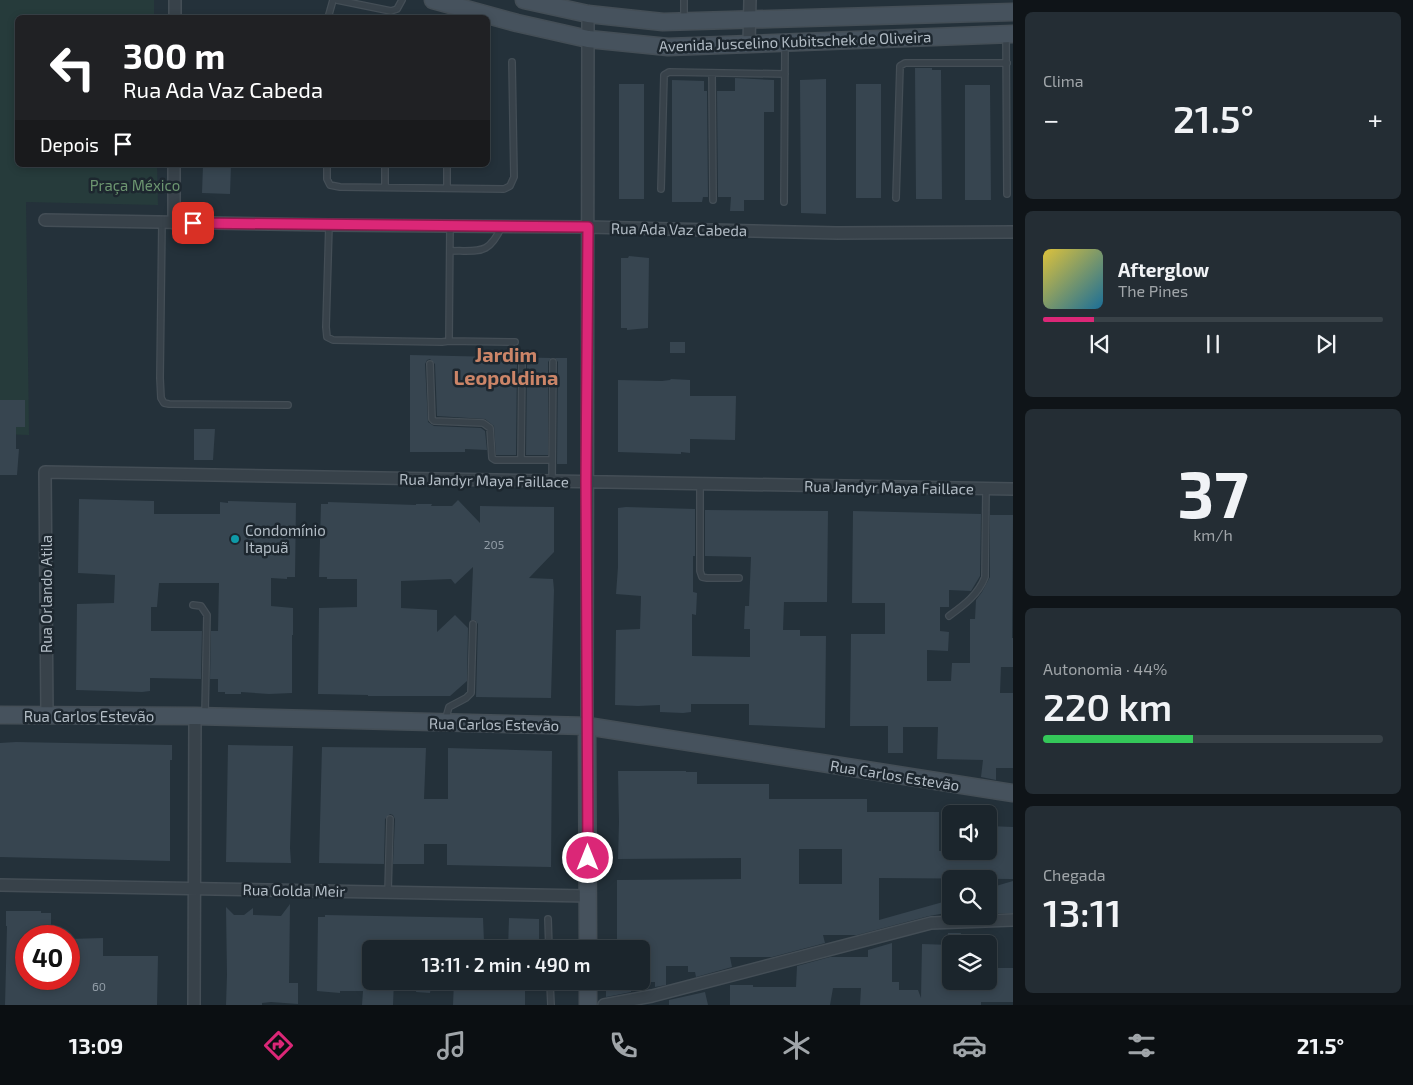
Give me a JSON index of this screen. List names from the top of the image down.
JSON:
{
  "streets": {
    "street": [
      "Avenida Juscelino Kubitschek de Oliveira",
      "Rua Ada Vaz Cabeda",
      "Rua Jandyr Maya Faillace",
      "Rua Orlando Atila",
      "Rua Carlos Estevão",
      "Rua Golda Meir"
    ]
  },
  "crossings": [
    ["Rua Jandyr Maya Faillace", "Rua Orlando Atila"],
    ["Rua Orlando Atila", "Rua Carlos Estevão"]
  ],
  "districts": ["Jardim Leopoldina"],
  "parks": ["Praça México"],
  "places": ["Condomínio Itapuã"],
  "house_numbers": ["205", "60"],
  "page": {
    "tile": [
      "Clima",
      ["37", "km/h"],
      ["Autonomia · 44%", "220 km"],
      ["Chegada", "13:11"]
    ],
    "turn": ["300 m", "Rua Ada Vaz Cabeda"],
    "heat": ["−", "21.5°", "+"],
    "then": "Depois",
    "song": ["Afterglow", "The Pines"],
    "limit": "40",
    "trip": "13:11 · 2 min · 490 m",
    "tabs": ["13:09", "21.5°"]
  }
}
